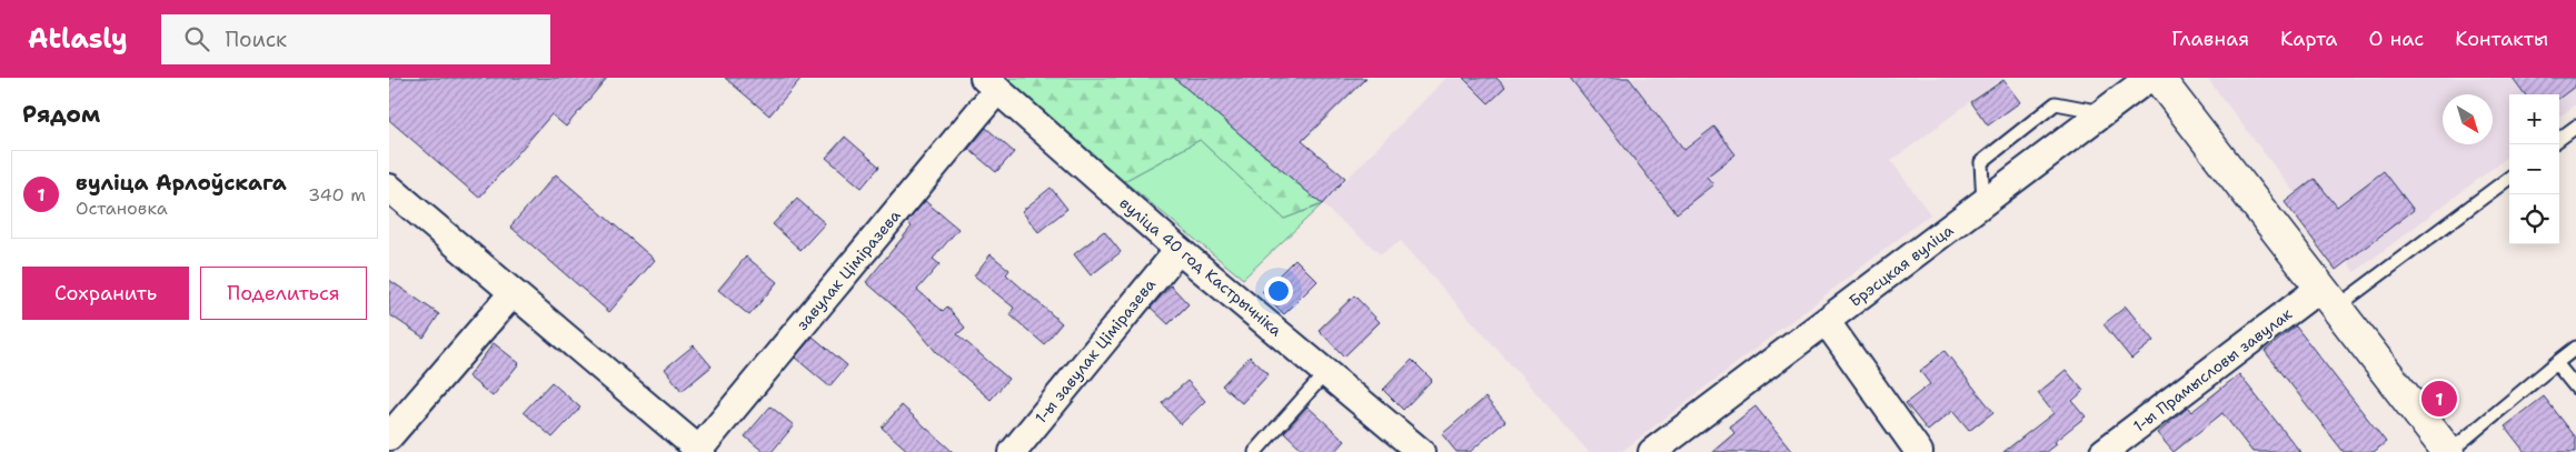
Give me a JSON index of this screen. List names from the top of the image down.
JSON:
{
  "streets": {
    "street": [
      "Брэсцкая вуліца",
      "вуліца 40 год Кастрычніка",
      "завулак Ціміразева",
      "1-ы завулак Ціміразева",
      "1-ы Прамысловы завулак"
    ]
  },
  "crossings": [
    ["вуліца 40 год Кастрычніка", "завулак Ціміразева"],
    ["вуліца 40 год Кастрычніка", "1-ы завулак Ціміразева"]
  ],
  "north": "bottom right",
  "page": {
    "header": "Atlasly",
    "search": "Поиск",
    "nav": [
      "Главная",
      "Карта",
      "О нас",
      "Контакты"
    ],
    "heading": "Рядом",
    "map_buttons": ["+", "−"],
    "list": [
      {
        "mark": "1",
        "name": "вуліца Арлоўскага",
        "note": "Остановка",
        "value": "340 m"
      }
    ],
    "buttons": ["Сохранить", "Поделиться"],
    "pins": "1"
  }
}
